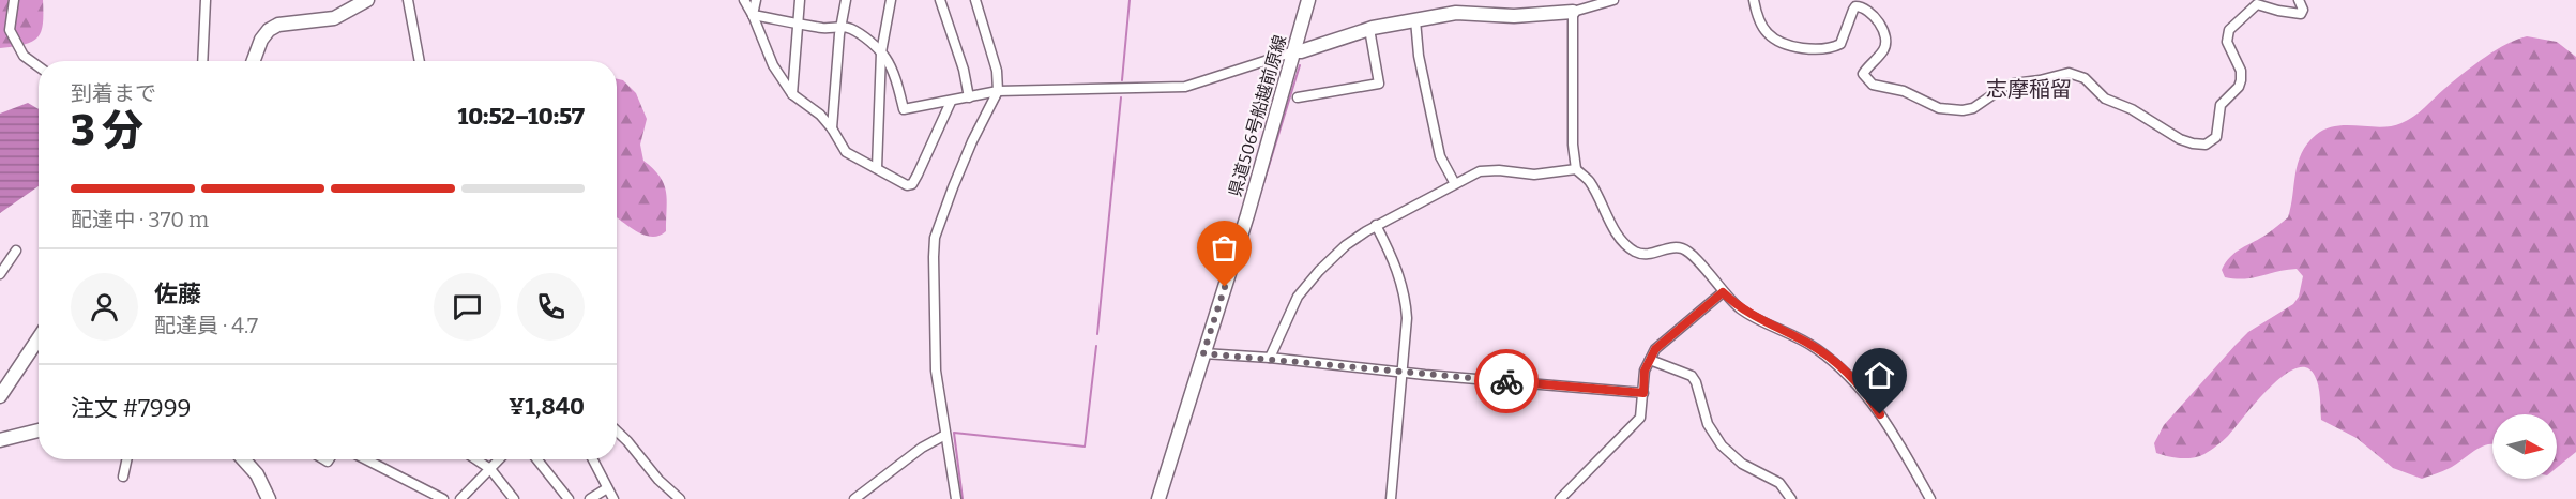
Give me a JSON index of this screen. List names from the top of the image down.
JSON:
{
  "streets": {
    "street": ["県道506号船越前原線"]
  },
  "districts": ["志摩稲留"],
  "north": "right",
  "page": {
    "heading": ["3 分", "到着まで", "10:52–10:57"],
    "panel": [
      "佐藤",
      "配達員 · 4.7",
      "注文 #7999",
      "¥1,840"
    ],
    "bar": "配達中 · 370 m"
  }
}
